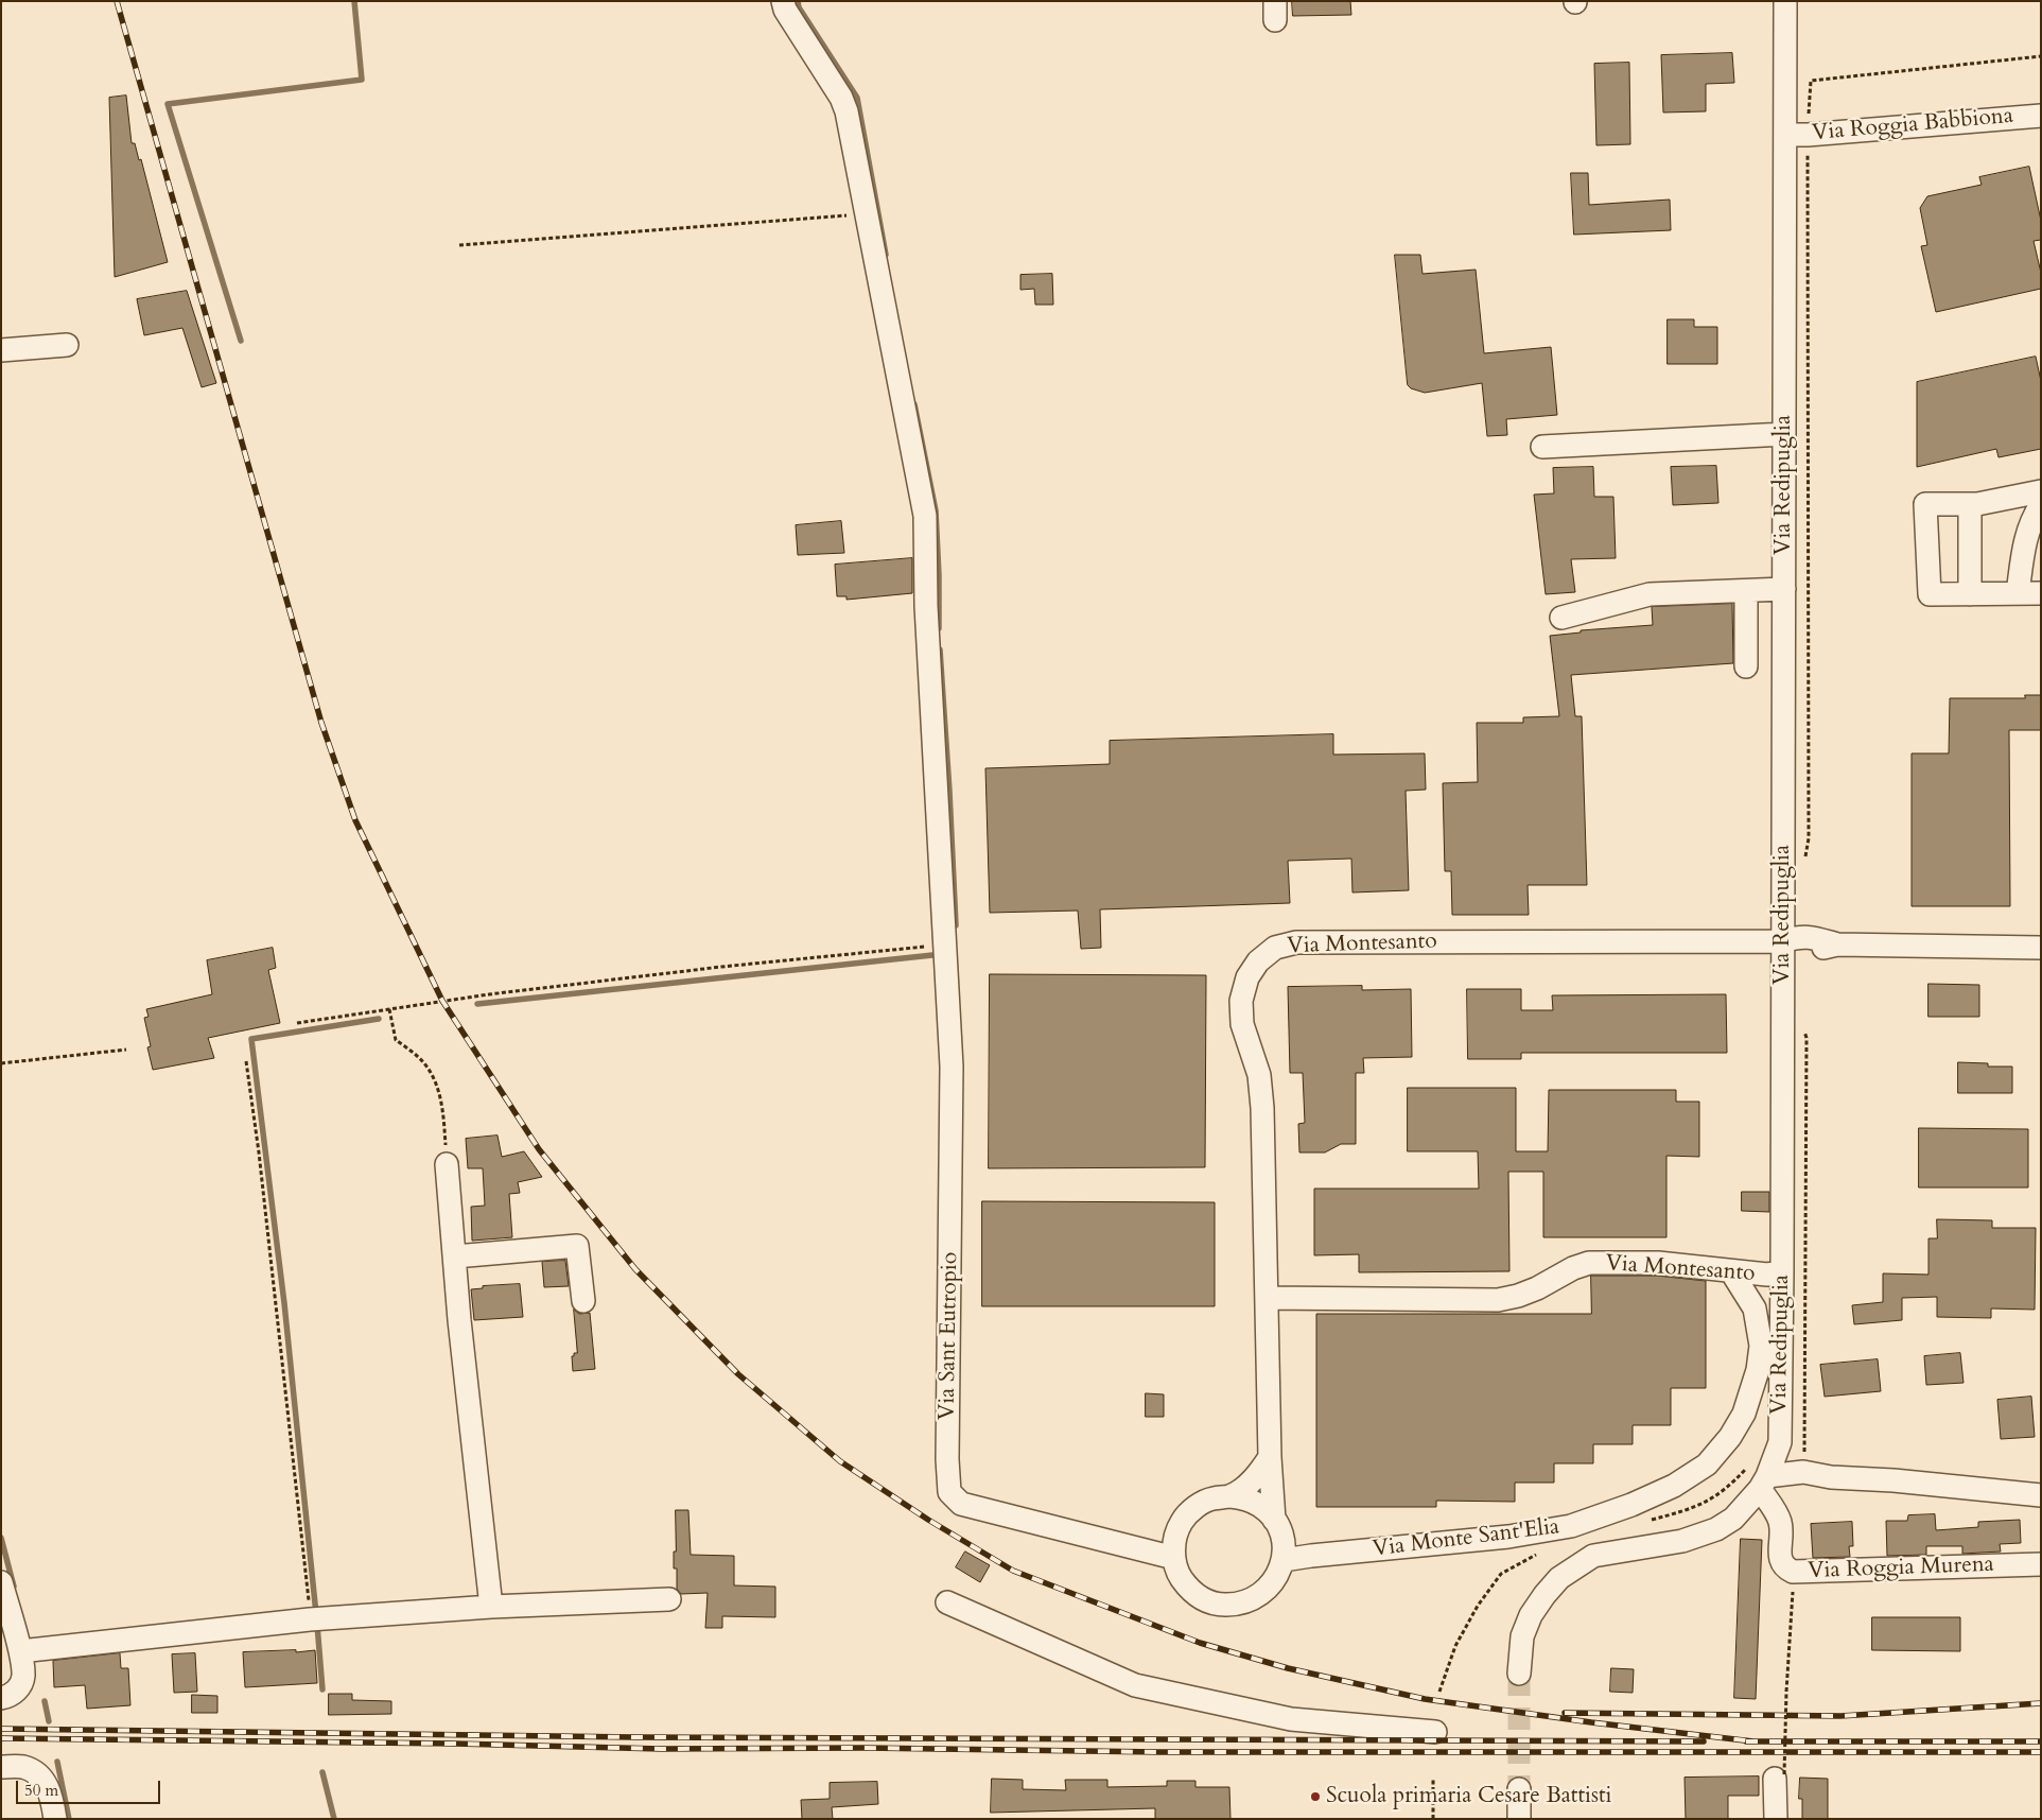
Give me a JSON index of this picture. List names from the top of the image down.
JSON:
{
  "streets": {
    "street": [
      "Via Roggia Babbiona",
      "Via Redipuglia",
      "Via Montesanto",
      "Via Sant Eutropio",
      "Via Monte Sant'Elia",
      "Via Roggia Murena"
    ]
  },
  "crossings": [
    ["Via Roggia Babbiona", "Via Redipuglia"],
    ["Via Redipuglia", "Via Montesanto"],
    ["Via Redipuglia", "Via Roggia Murena"],
    ["Via Montesanto", "Via Sant Eutropio"],
    ["Via Montesanto", "Via Monte Sant'Elia"],
    ["Via Sant Eutropio", "Via Monte Sant'Elia"]
  ],
  "places": ["Scuola primaria Cesare Battisti"],
  "scale_bar": "50 m"
}
